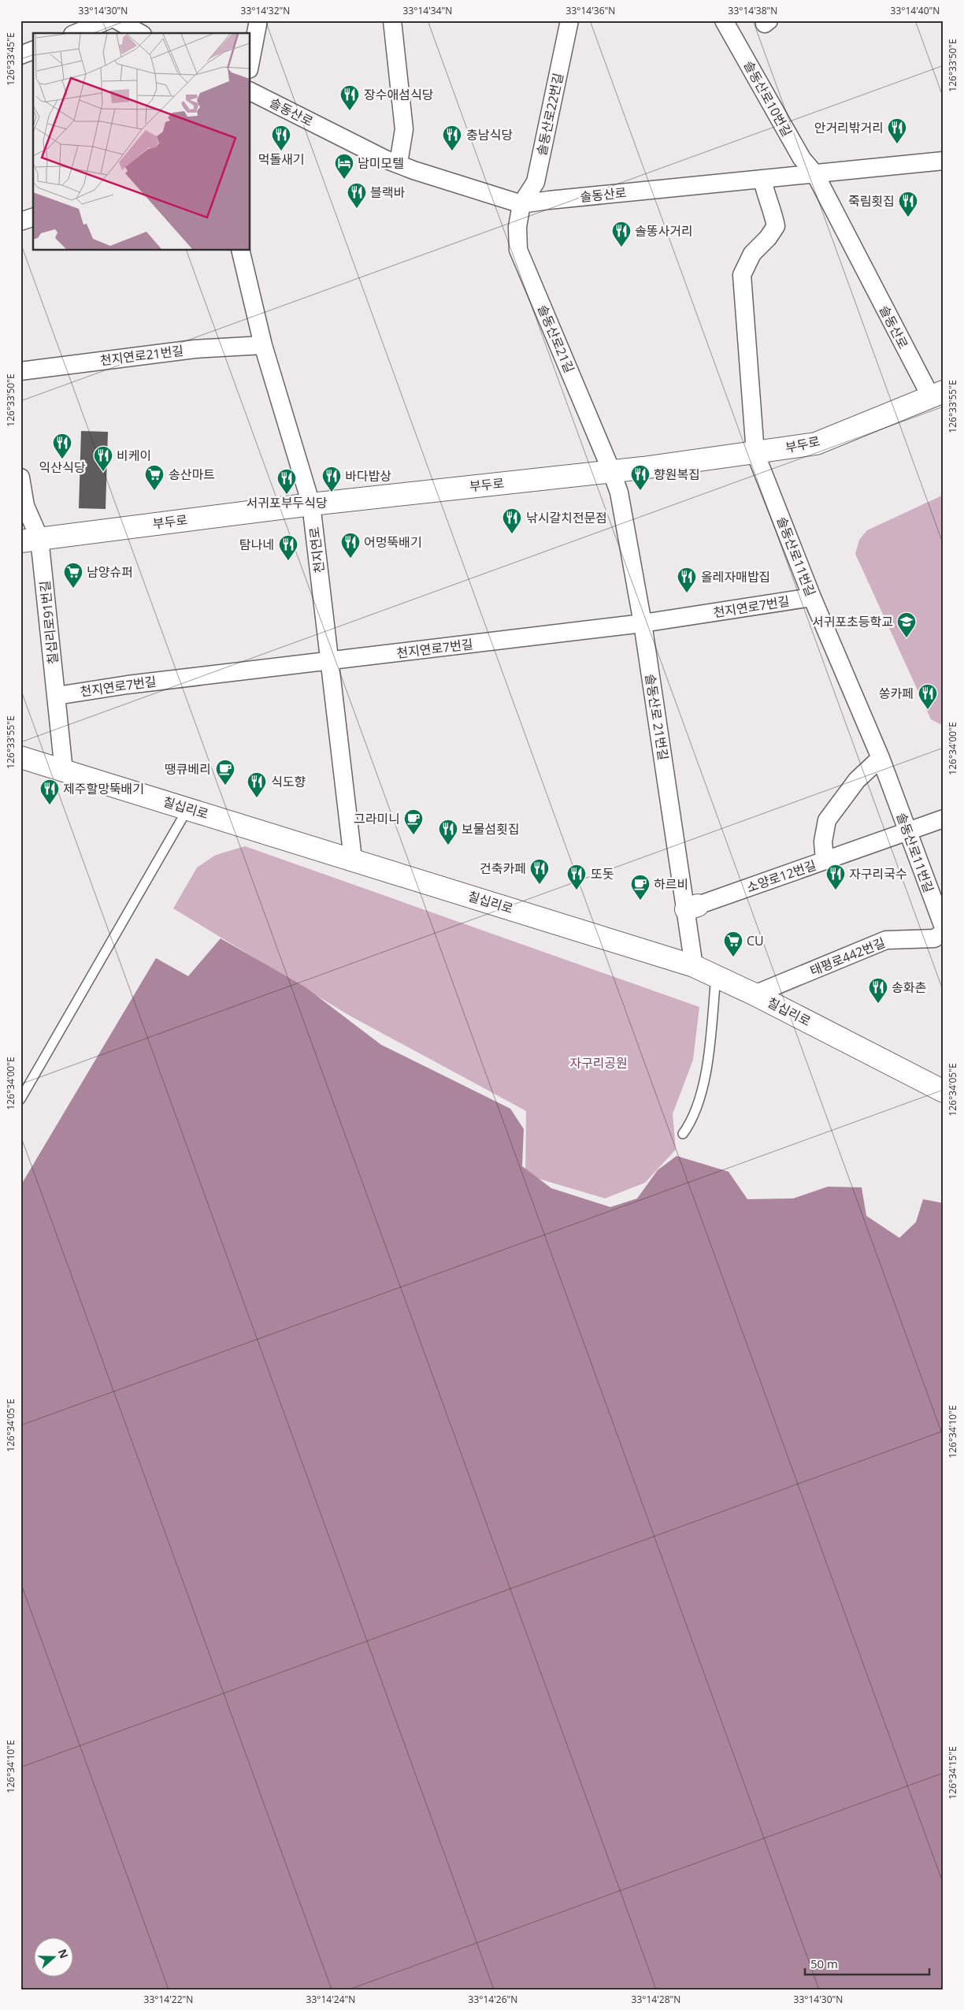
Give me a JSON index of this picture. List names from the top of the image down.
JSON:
{
  "streets": {
    "street": [
      "솔동산로10번길",
      "솔동산로",
      "솔동산로22번길",
      "솔동산로21길",
      "천지연로21번길",
      "부두로",
      "천지연로",
      "솔동산로11번길",
      "천지연로7번길",
      "칠십리로91번길",
      "솔동산로 21번길",
      "칠십리로",
      "소양로12번길",
      "태평로442번길"
    ]
  },
  "crossings": [
    ["솔동산로10번길", "솔동산로"],
    ["솔동산로", "솔동산로22번길"],
    ["솔동산로", "솔동산로21길"],
    ["솔동산로", "부두로"],
    ["솔동산로", "솔동산로11번길"],
    ["솔동산로22번길", "솔동산로21길"],
    ["솔동산로21길", "부두로"],
    ["솔동산로21길", "솔동산로 21번길"],
    ["천지연로21번길", "천지연로"],
    ["부두로", "천지연로"],
    ["부두로", "솔동산로11번길"],
    ["부두로", "칠십리로91번길"],
    ["부두로", "솔동산로 21번길"],
    ["천지연로", "천지연로7번길"],
    ["천지연로", "칠십리로"],
    ["솔동산로11번길", "천지연로7번길"],
    ["솔동산로11번길", "소양로12번길"],
    ["천지연로7번길", "칠십리로91번길"],
    ["천지연로7번길", "솔동산로 21번길"],
    ["칠십리로91번길", "칠십리로"],
    ["솔동산로 21번길", "칠십리로"],
    ["솔동산로 21번길", "소양로12번길"],
    ["칠십리로", "태평로442번길"]
  ],
  "parks": ["자구리공원"],
  "places": {
    "restaurant": [
      "장수애섬식당",
      "안거리밖거리",
      "먹돌새기",
      "충남식당",
      "블랙바",
      "죽림횟집",
      "솔똥사거리",
      "익산식당",
      "비케이",
      "향원복집",
      "바다밥상",
      "서귀포부두식당",
      "낚시갈치전문점",
      "어멍뚝배기",
      "탐나네",
      "올레자매밥집",
      "쏭카페",
      "식도향",
      "제주할망뚝배기",
      "보물섬횟집",
      "건축카페",
      "또돗",
      "자구리국수",
      "송화촌"
    ],
    "hotel": ["남미모텔"],
    "supermarket": ["송산마트", "남양슈퍼", "CU"],
    "school or university": ["서귀포초등학교"],
    "cafe": ["땡큐베리", "그라미니", "하르비"]
  },
  "scale_bar": "50 m",
  "north": "right",
  "coordinates": [
    "33°14'30\"N",
    "33°14'32\"N",
    "33°14'34\"N",
    "33°14'36\"N",
    "33°14'38\"N",
    "33°14'40\"N",
    "126°33'45\"E",
    "126°33'50\"E",
    "126°33'55\"E",
    "126°34'00\"E",
    "126°34'05\"E",
    "126°34'10\"E",
    "126°34'15\"E",
    "33°14'22\"N",
    "33°14'24\"N",
    "33°14'26\"N",
    "33°14'28\"N"
  ]
}
